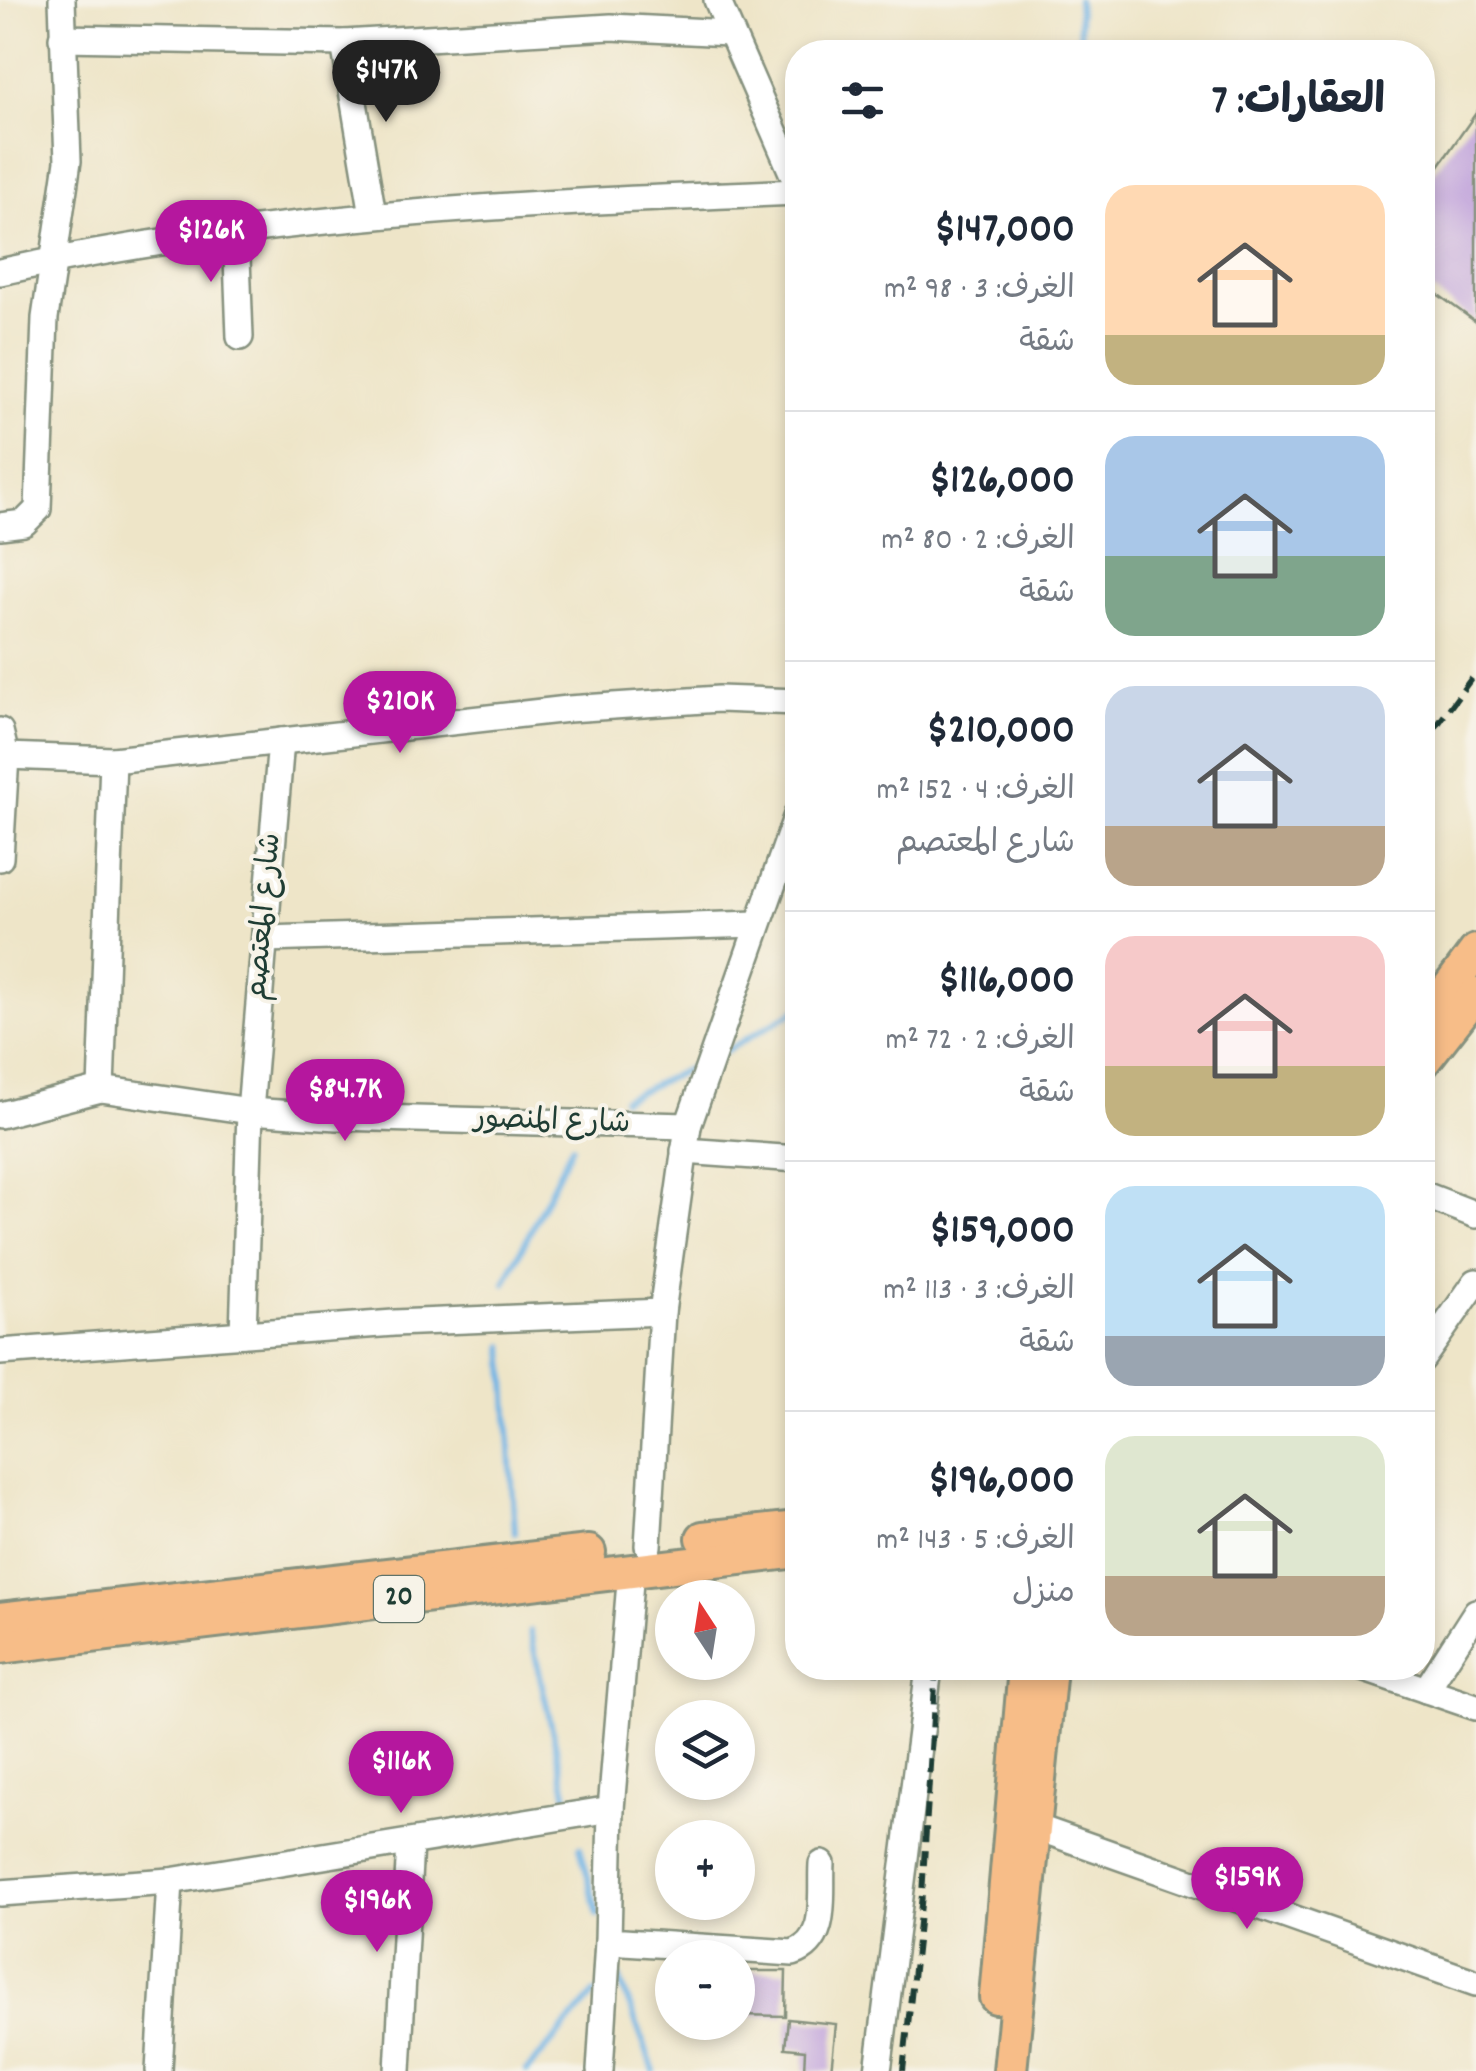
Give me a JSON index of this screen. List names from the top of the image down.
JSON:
{
  "streets": {
    "main road": ["20"],
    "street": ["شارع المعتصم", "شارع المنصور"]
  },
  "crossings": [
    ["شارع المعتصم", "شارع المنصور"]
  ],
  "north": "top",
  "page": {
    "price": [
      "$147K",
      "$126K",
      "$210K",
      "$84.7K",
      "$116K",
      "$159K",
      "$196K"
    ],
    "heading": "العقارات: 7",
    "list": [
      {
        "name": "$147,000",
        "note": "الغرف: 3 · 98 m² · شقة"
      },
      {
        "name": "$126,000",
        "note": "الغرف: 2 · 80 m² · شقة"
      },
      {
        "name": "$210,000",
        "note": "الغرف: 4 · 152 m² · شارع المعتصم"
      },
      {
        "name": "$116,000",
        "note": "الغرف: 2 · 72 m² · شقة"
      },
      {
        "name": "$159,000",
        "note": "الغرف: 3 · 113 m² · شقة"
      },
      {
        "name": "$196,000",
        "note": "الغرف: 5 · 143 m² · منزل"
      }
    ],
    "map_buttons": ["+", "−"]
  }
}
